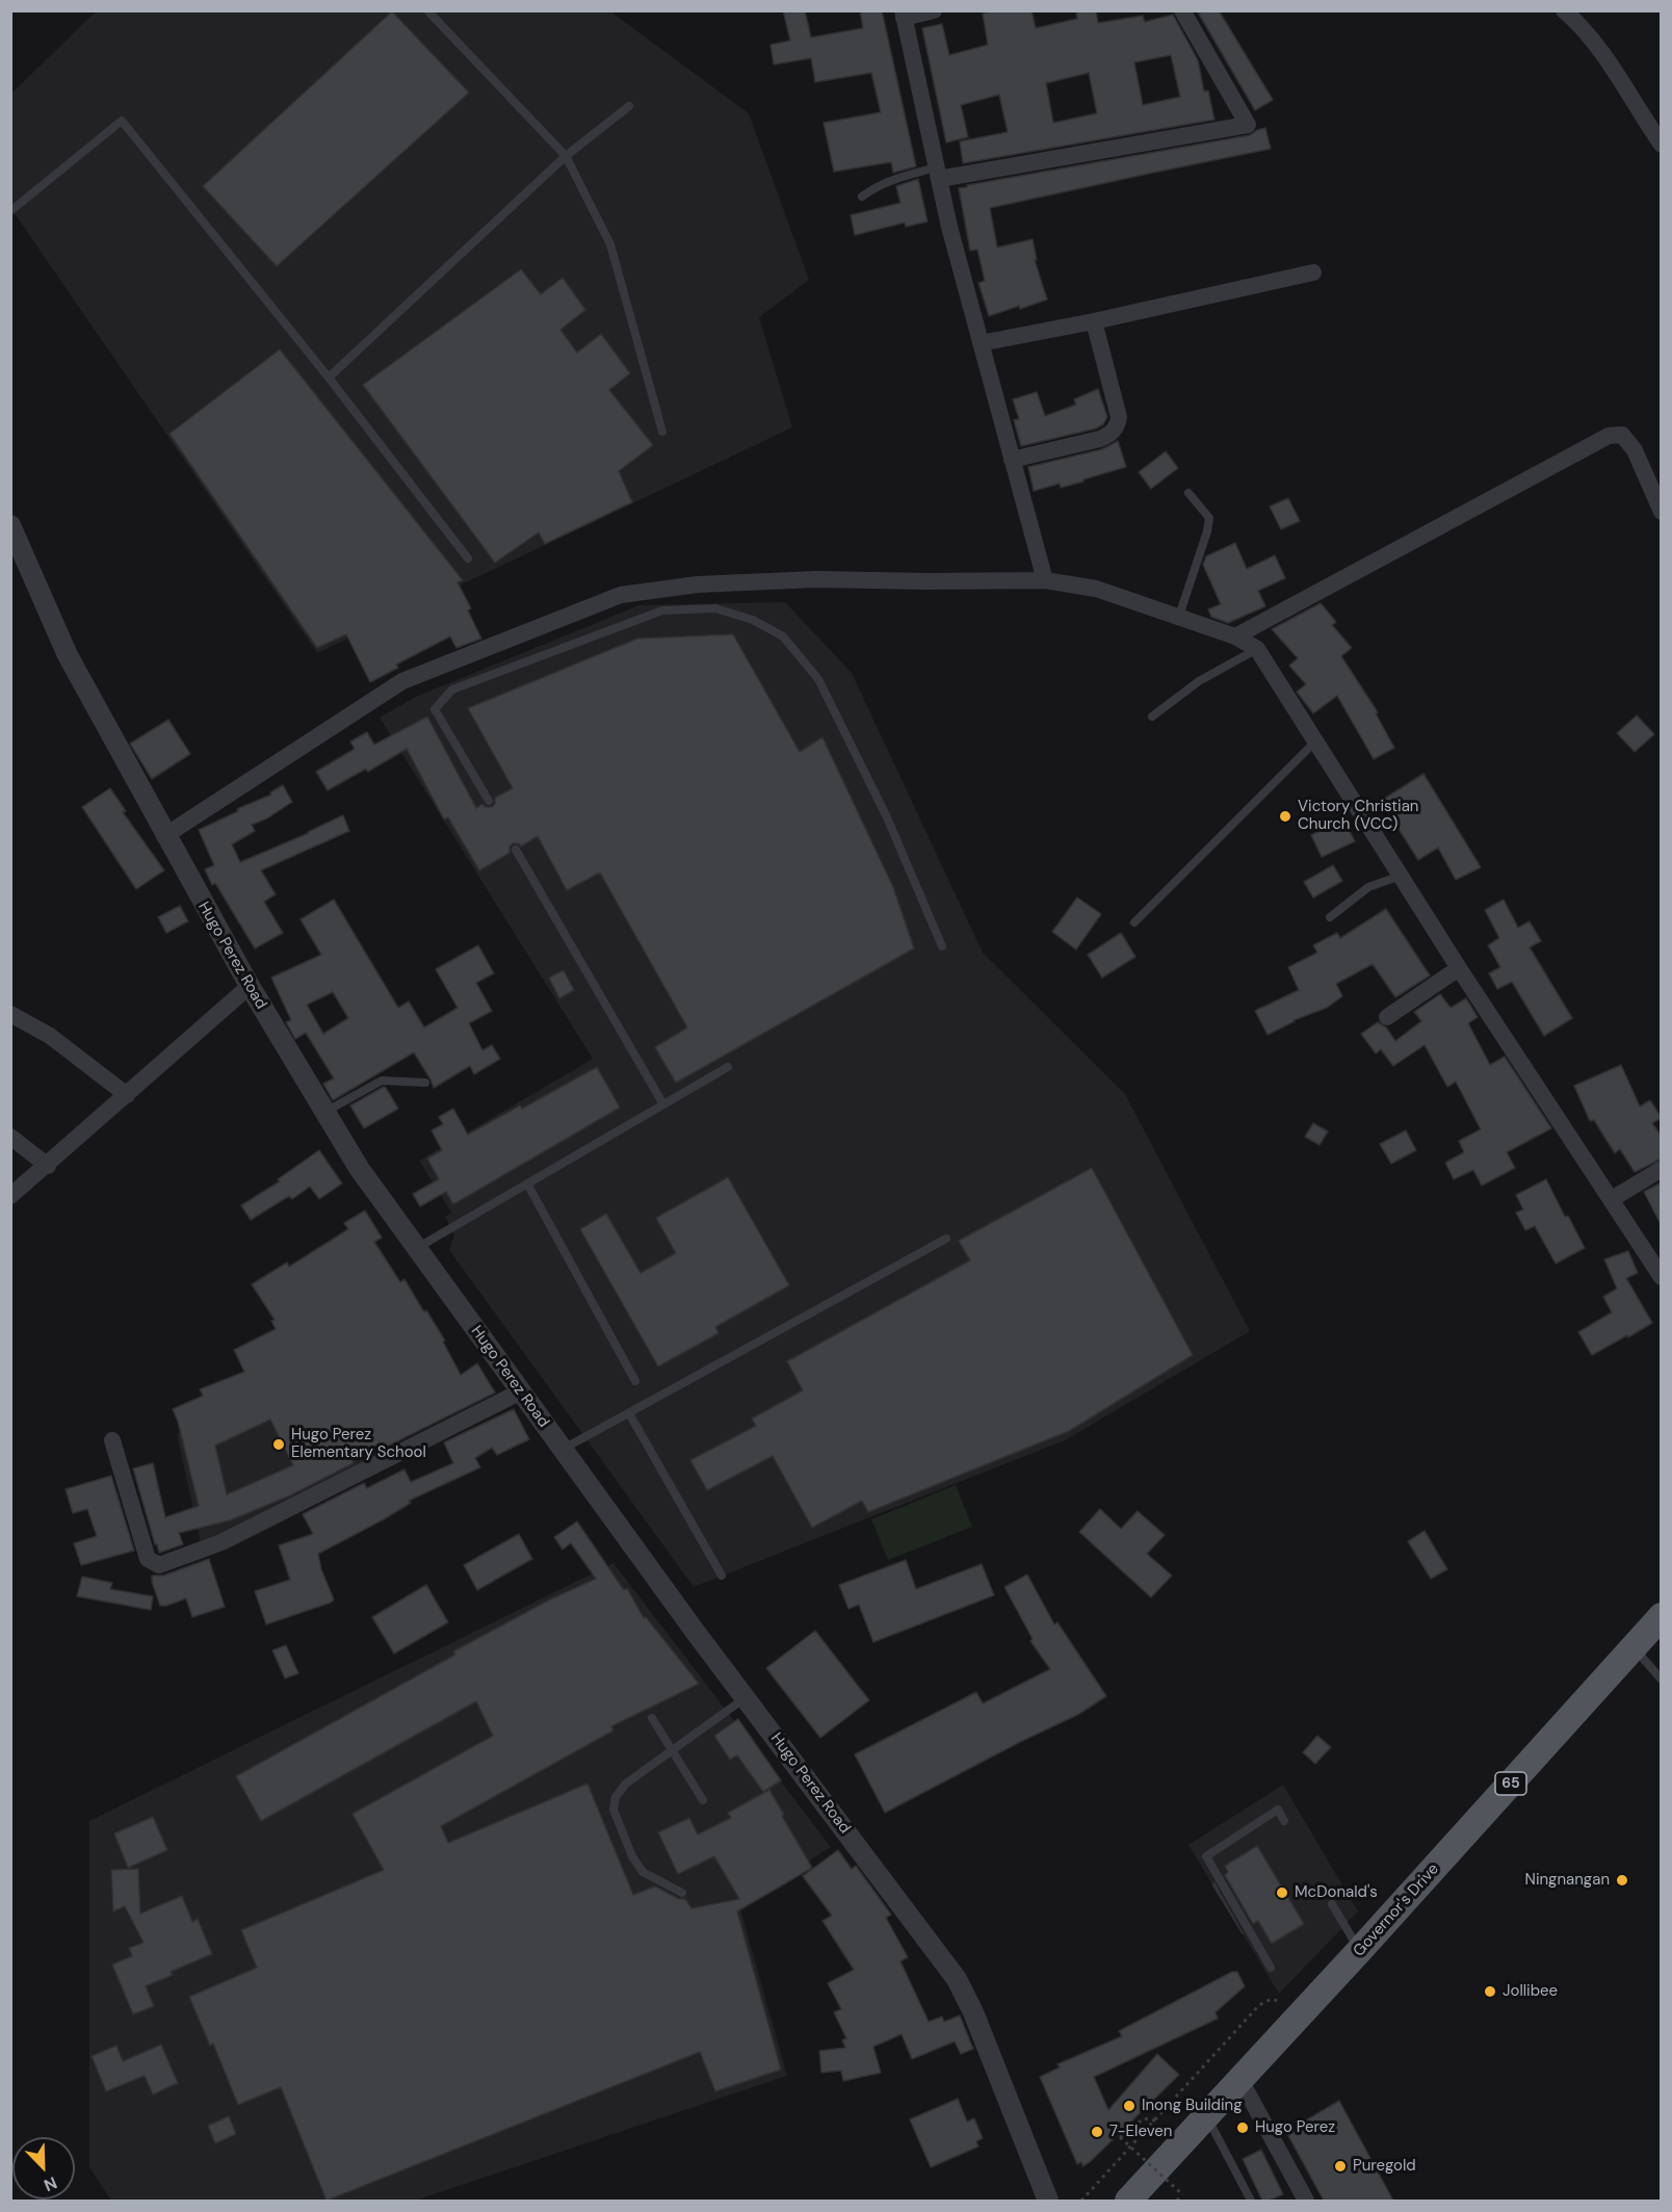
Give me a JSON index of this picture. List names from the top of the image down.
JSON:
{
  "streets": {
    "main road": ["65", "Governor's Drive"],
    "street": ["Hugo Perez Road"]
  },
  "places": [
    "Victory Christian Church (VCC)",
    "Hugo Perez Elementary School",
    "Ningnangan",
    "McDonald's",
    "Jollibee",
    "Inong Building",
    "Hugo Perez",
    "7-Eleven",
    "Puregold"
  ],
  "north": "bottom right"
}
